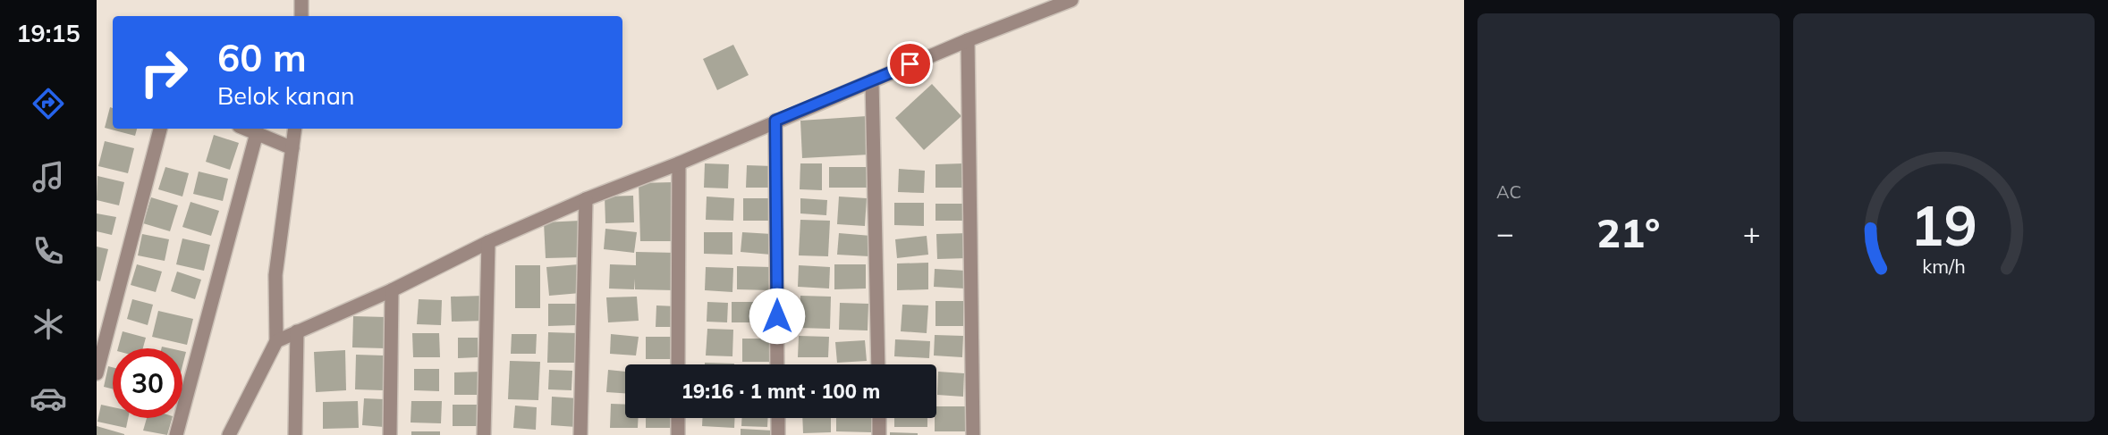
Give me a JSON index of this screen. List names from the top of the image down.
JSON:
{
  "page": {
    "tabs": "19:15",
    "tile": "AC",
    "turn": ["60 m", "Belok kanan"],
    "heat": ["−", "21°", "+"],
    "limit": "30",
    "trip": "19:16 · 1 mnt · 100 m",
    "gauge": ["19", "km/h"]
  }
}
